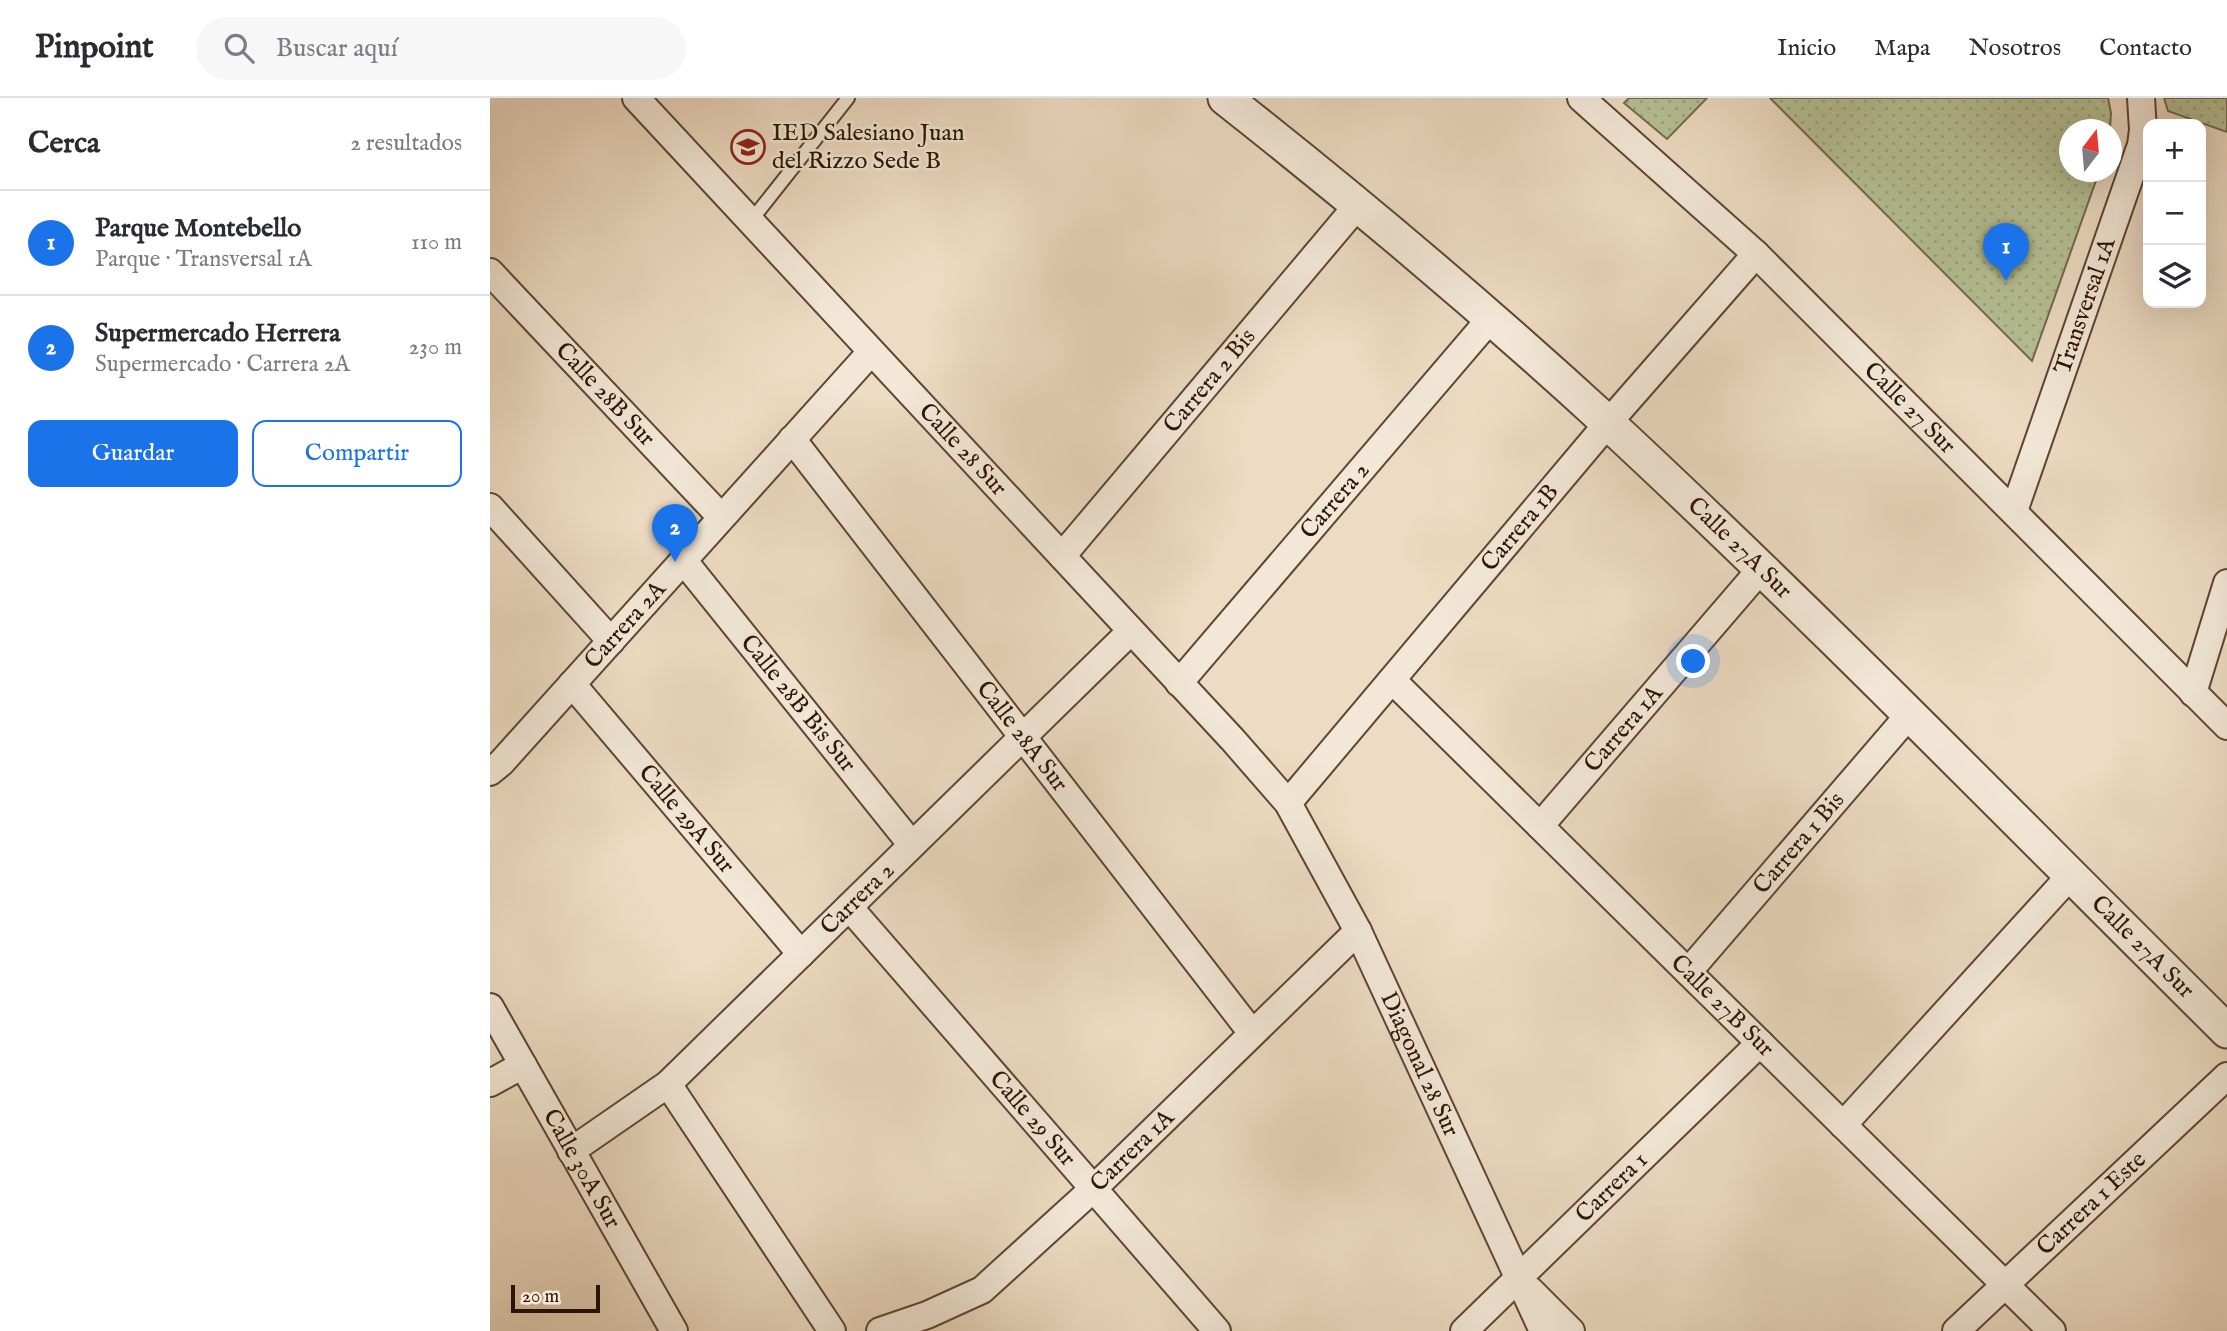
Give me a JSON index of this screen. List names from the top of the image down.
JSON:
{
  "streets": {
    "street": [
      "Transversal 1A",
      "Carrera 2 Bis",
      "Calle 28B Sur",
      "Calle 27 Sur",
      "Calle 28 Sur",
      "Carrera 2",
      "Carrera 1B",
      "Calle 27A Sur",
      "Carrera 2A",
      "Calle 28B Bis Sur",
      "Carrera 1A",
      "Calle 28A Sur",
      "Calle 29A Sur",
      "Carrera 1 Bis",
      "Calle 27B Sur",
      "Diagonal 28 Sur",
      "Calle 29 Sur",
      "Calle 30A Sur",
      "Carrera 1",
      "Carrera 1 Este"
    ]
  },
  "crossings": [
    ["Transversal 1A", "Calle 27 Sur"],
    ["Carrera 2 Bis", "Calle 28 Sur"],
    ["Carrera 2 Bis", "Calle 27A Sur"],
    ["Calle 28B Sur", "Carrera 2A"],
    ["Calle 27 Sur", "Carrera 1B"],
    ["Calle 28 Sur", "Carrera 2"],
    ["Calle 28 Sur", "Carrera 1B"],
    ["Calle 28 Sur", "Carrera 2A"],
    ["Calle 28 Sur", "Diagonal 28 Sur"],
    ["Carrera 2", "Calle 27A Sur"],
    ["Carrera 2", "Calle 28B Bis Sur"],
    ["Carrera 2", "Calle 28A Sur"],
    ["Carrera 2", "Calle 29A Sur"],
    ["Carrera 2", "Calle 29 Sur"],
    ["Carrera 2", "Calle 30A Sur"],
    ["Carrera 1B", "Calle 27A Sur"],
    ["Carrera 1B", "Calle 27B Sur"],
    ["Carrera 1B", "Diagonal 28 Sur"],
    ["Calle 27A Sur", "Carrera 1A"],
    ["Calle 27A Sur", "Carrera 1 Bis"],
    ["Carrera 2A", "Calle 28B Bis Sur"],
    ["Carrera 2A", "Calle 28A Sur"],
    ["Carrera 2A", "Calle 29A Sur"],
    ["Carrera 1A", "Calle 28A Sur"],
    ["Carrera 1A", "Calle 27B Sur"],
    ["Carrera 1A", "Diagonal 28 Sur"],
    ["Carrera 1A", "Calle 29 Sur"],
    ["Carrera 1 Bis", "Calle 27B Sur"],
    ["Calle 27B Sur", "Carrera 1"],
    ["Calle 27B Sur", "Carrera 1 Este"],
    ["Diagonal 28 Sur", "Carrera 1"]
  ],
  "places": {
    "school or university": ["IED Salesiano Juan del Rizzo Sede B"]
  },
  "scale_bar": "20 m",
  "north": "top",
  "page": {
    "header": "Pinpoint",
    "search": "Buscar aquí",
    "nav": [
      "Inicio",
      "Mapa",
      "Nosotros",
      "Contacto"
    ],
    "heading": ["Cerca", "2 resultados"],
    "map_buttons": ["+", "−"],
    "list": [
      {
        "mark": "1",
        "name": "Parque Montebello",
        "note": "Parque · Transversal 1A",
        "value": "110 m"
      },
      {
        "mark": "2",
        "name": "Supermercado Herrera",
        "note": "Supermercado · Carrera 2A",
        "value": "230 m"
      }
    ],
    "pins": ["1", "2"],
    "buttons": ["Guardar", "Compartir"],
    "scale": "20 m"
  }
}
